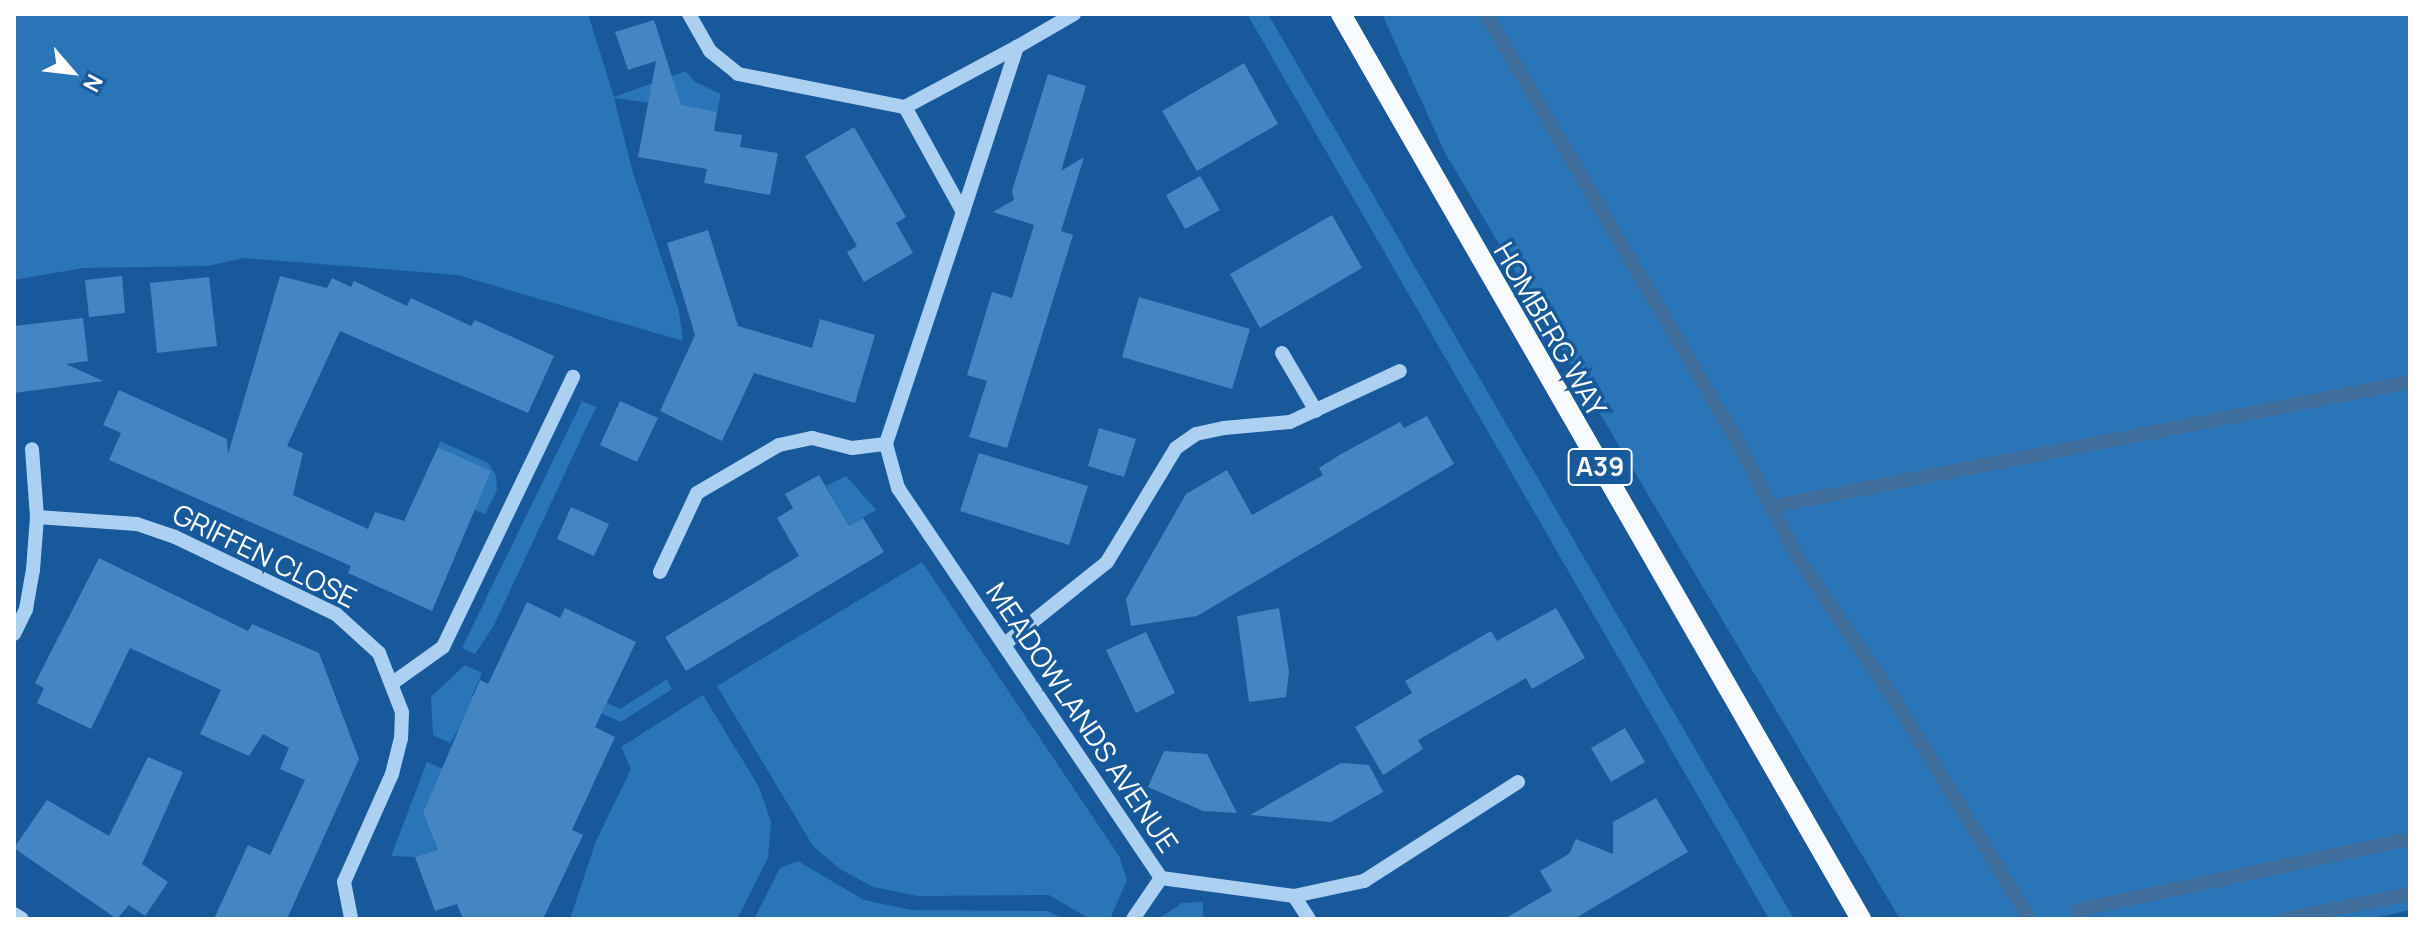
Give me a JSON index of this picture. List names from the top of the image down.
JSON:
{
  "streets": {
    "main road": ["HOMBERG WAY", "A39"],
    "street": ["GRIFFEN CLOSE", "MEADOWLANDS AVENUE"]
  },
  "north": "bottom right"
}
